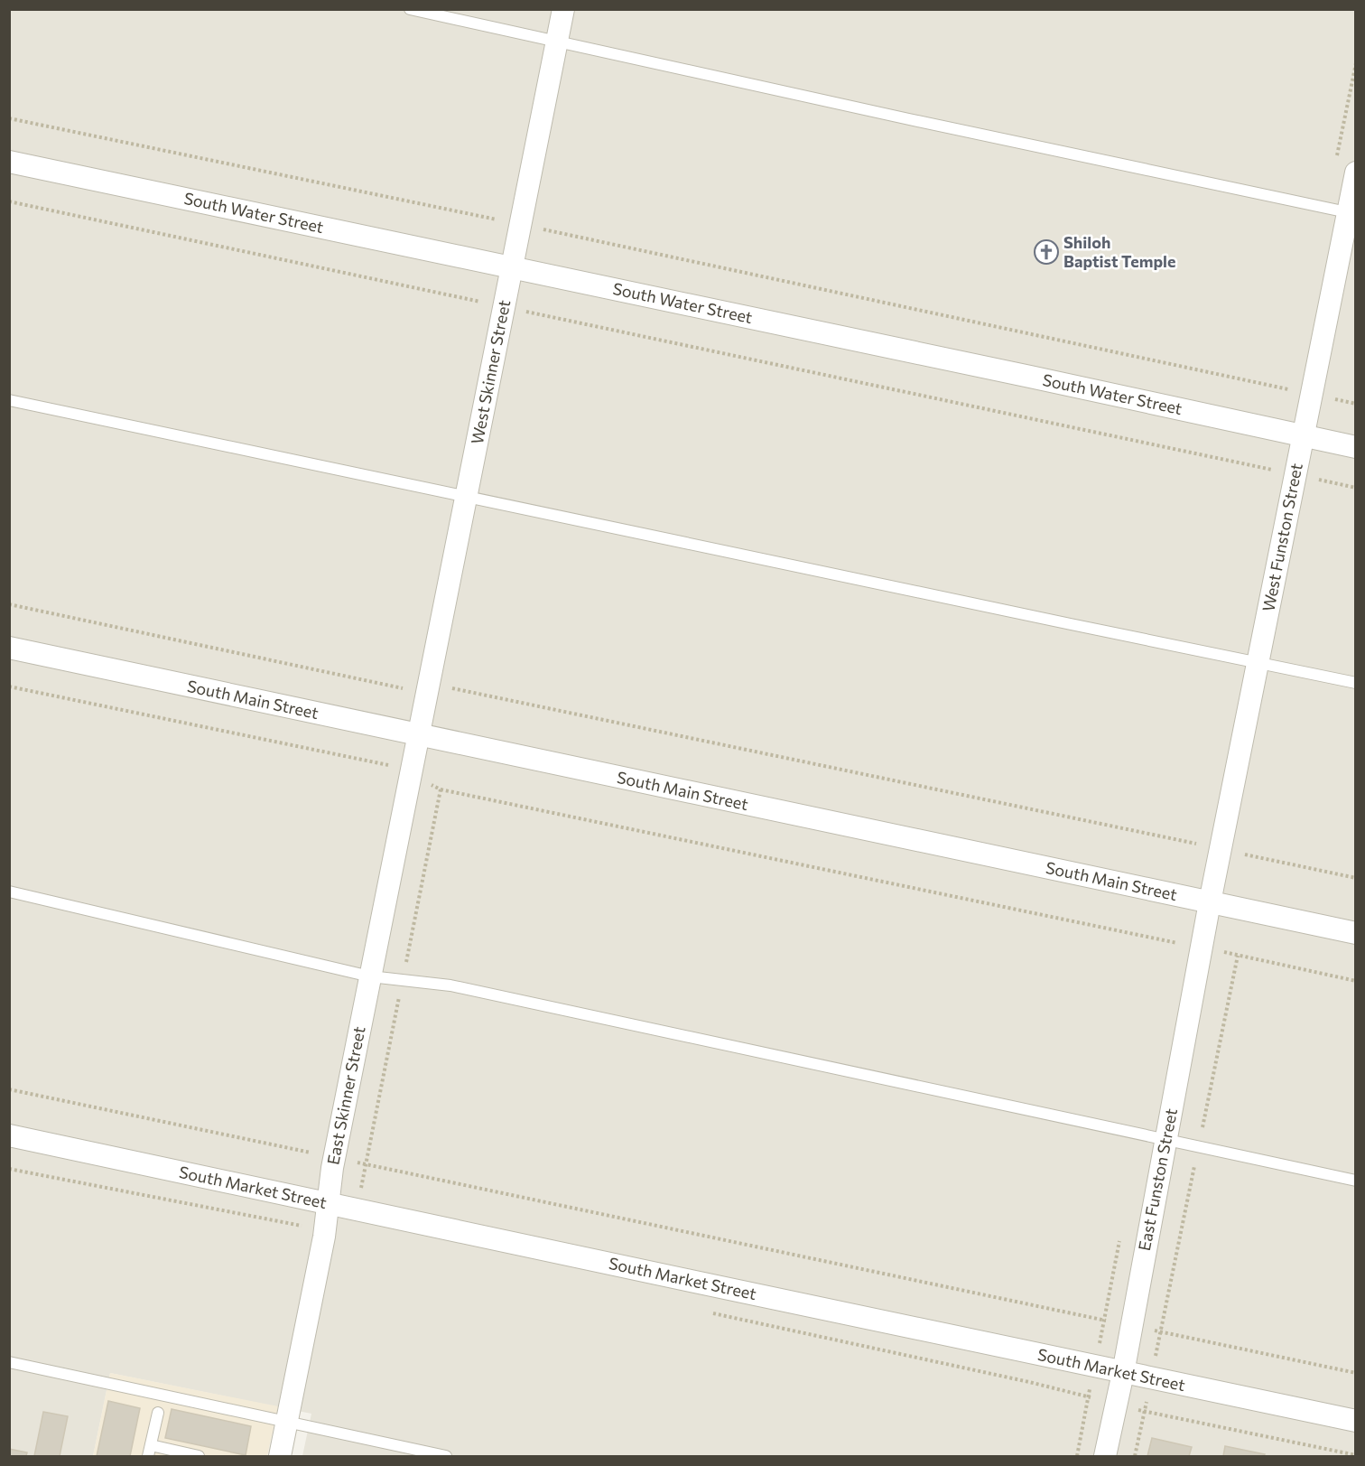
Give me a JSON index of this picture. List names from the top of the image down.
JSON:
{
  "streets": {
    "street": [
      "South Water Street",
      "West Skinner Street",
      "West Funston Street",
      "South Main Street",
      "East Skinner Street",
      "East Funston Street",
      "South Market Street"
    ]
  },
  "crossings": [
    ["South Water Street", "West Skinner Street"],
    ["South Water Street", "West Funston Street"],
    ["West Skinner Street", "South Main Street"],
    ["West Skinner Street", "East Skinner Street"],
    ["West Funston Street", "South Main Street"],
    ["West Funston Street", "East Funston Street"],
    ["South Main Street", "East Skinner Street"],
    ["South Main Street", "East Funston Street"],
    ["East Skinner Street", "South Market Street"],
    ["East Funston Street", "South Market Street"]
  ],
  "places": {
    "church": ["Shiloh Baptist Temple"]
  }
}
